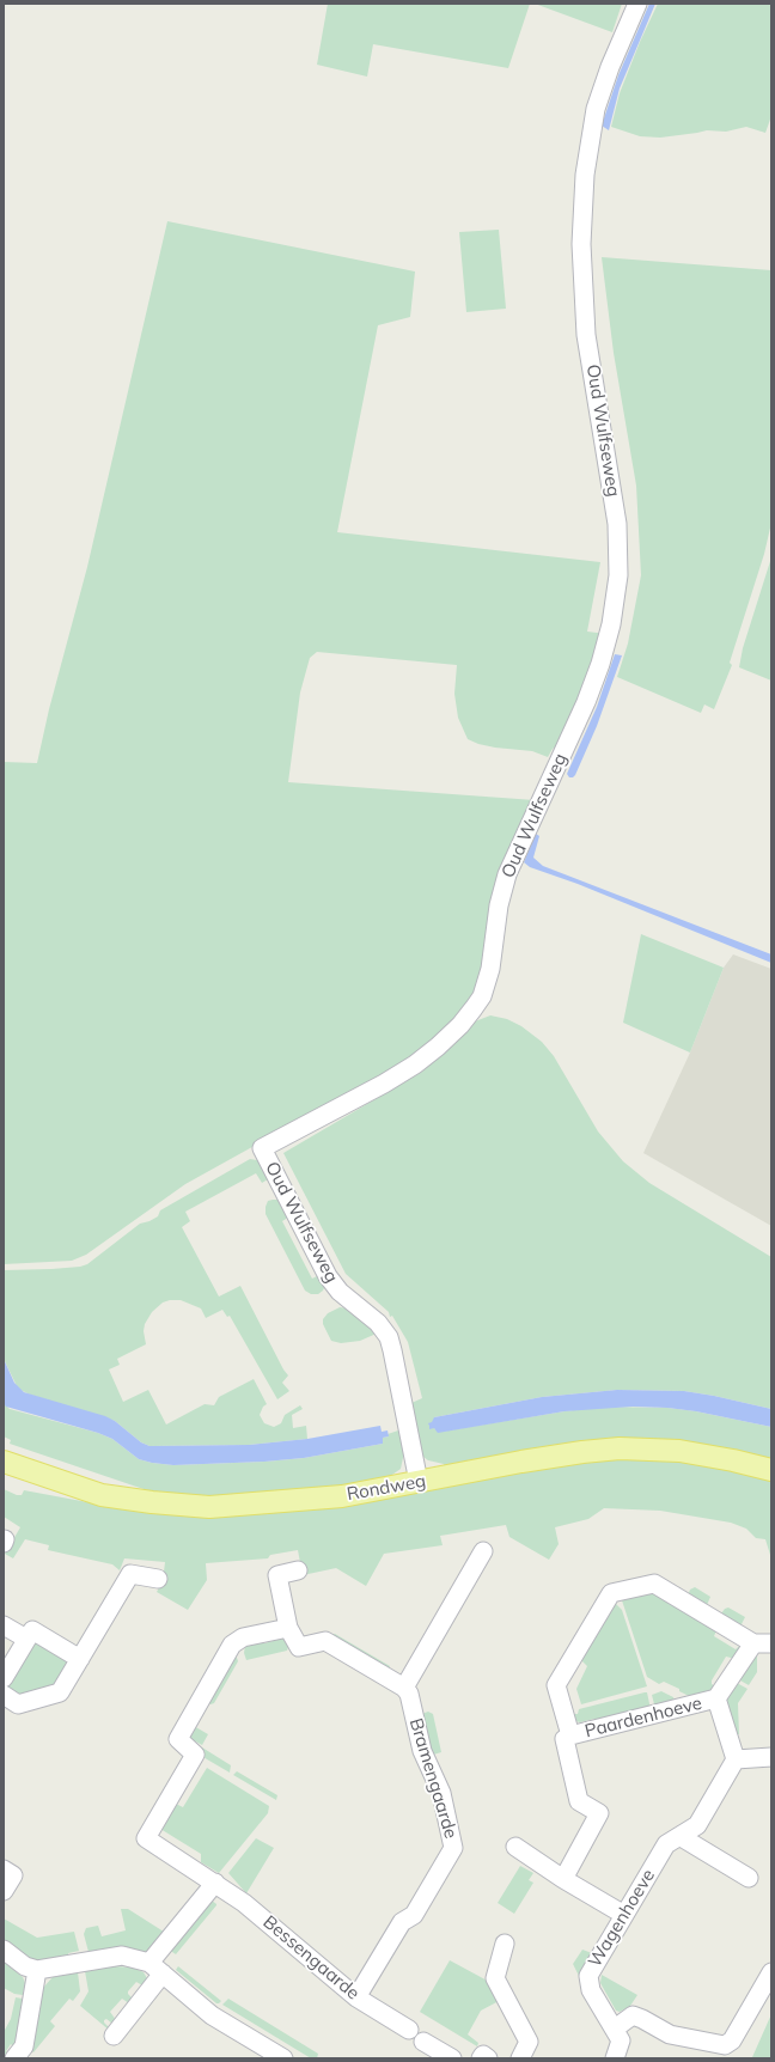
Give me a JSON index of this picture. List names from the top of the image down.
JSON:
{
  "streets": {
    "main road": ["Rondweg"],
    "street": [
      "Oud Wulfseweg",
      "Paardenhoeve",
      "Bramengaarde",
      "Wagenhoeve",
      "Bessengaarde"
    ]
  },
  "crossings": [
    ["Oud Wulfseweg", "Rondweg"],
    ["Paardenhoeve", "Wagenhoeve"],
    ["Bramengaarde", "Bessengaarde"]
  ]
}
